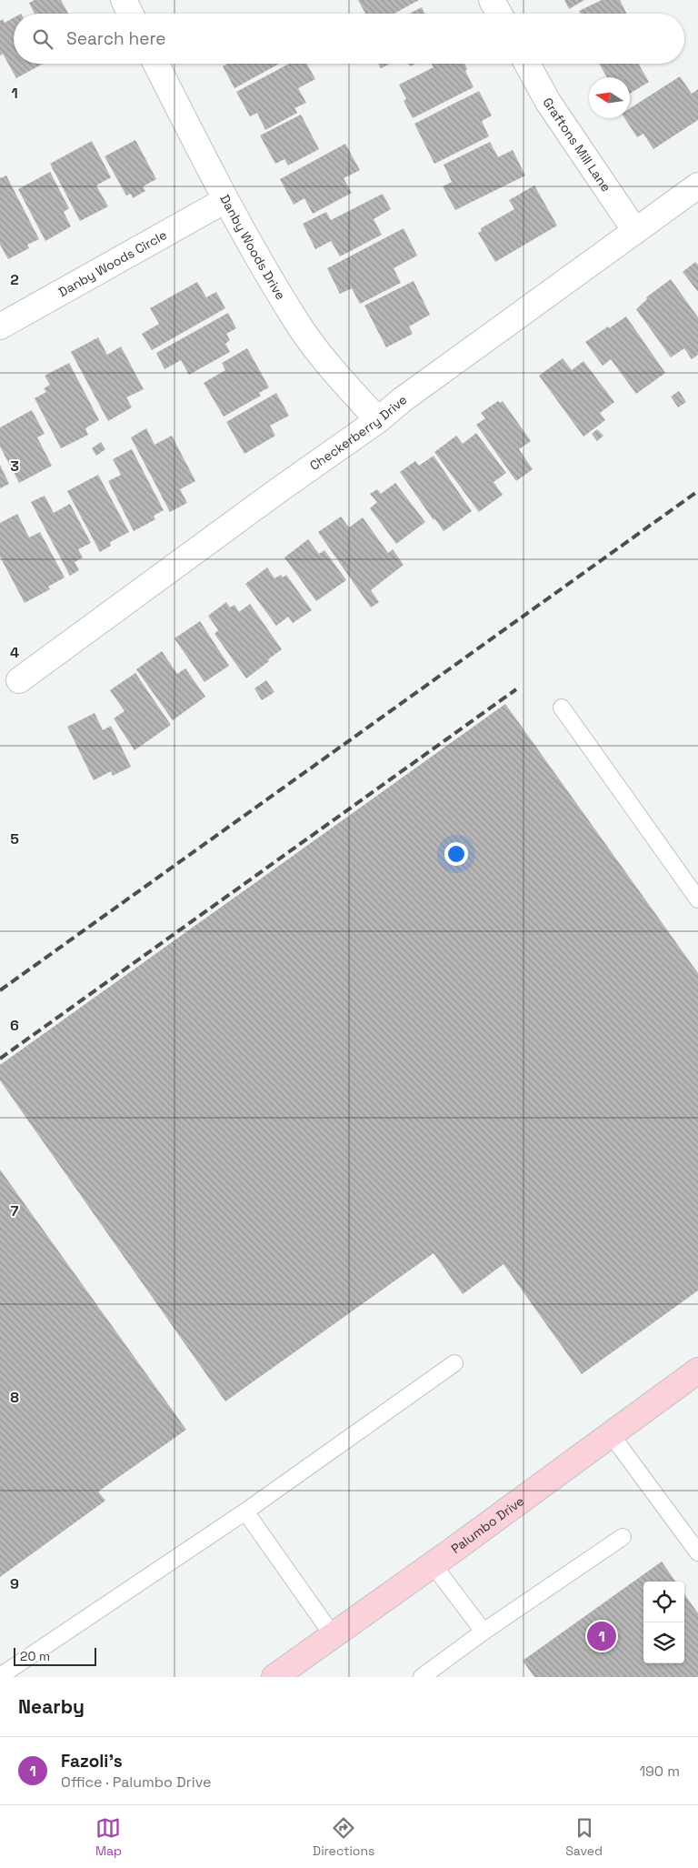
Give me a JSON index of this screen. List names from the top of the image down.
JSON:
{
  "streets": {
    "street": [
      "Graftons Mill Lane",
      "Danby Woods Drive",
      "Danby Woods Circle",
      "Checkerberry Drive",
      "Palumbo Drive"
    ]
  },
  "crossings": [
    ["Graftons Mill Lane", "Checkerberry Drive"],
    ["Danby Woods Drive", "Danby Woods Circle"],
    ["Danby Woods Drive", "Checkerberry Drive"]
  ],
  "scale_bar": "20 m",
  "north": "left",
  "page": {
    "search": "Search here",
    "pins": "1",
    "scale": "20 m",
    "heading": "Nearby",
    "list": [
      {
        "mark": "1",
        "name": "Fazoli's",
        "note": "Office · Palumbo Drive",
        "value": "190 m"
      }
    ],
    "nav": ["Map", "Directions", "Saved"]
  },
  "grid": {
    "rows": [
      "1",
      "2",
      "3",
      "4",
      "5",
      "6",
      "7",
      "8",
      "9"
    ]
  }
}
